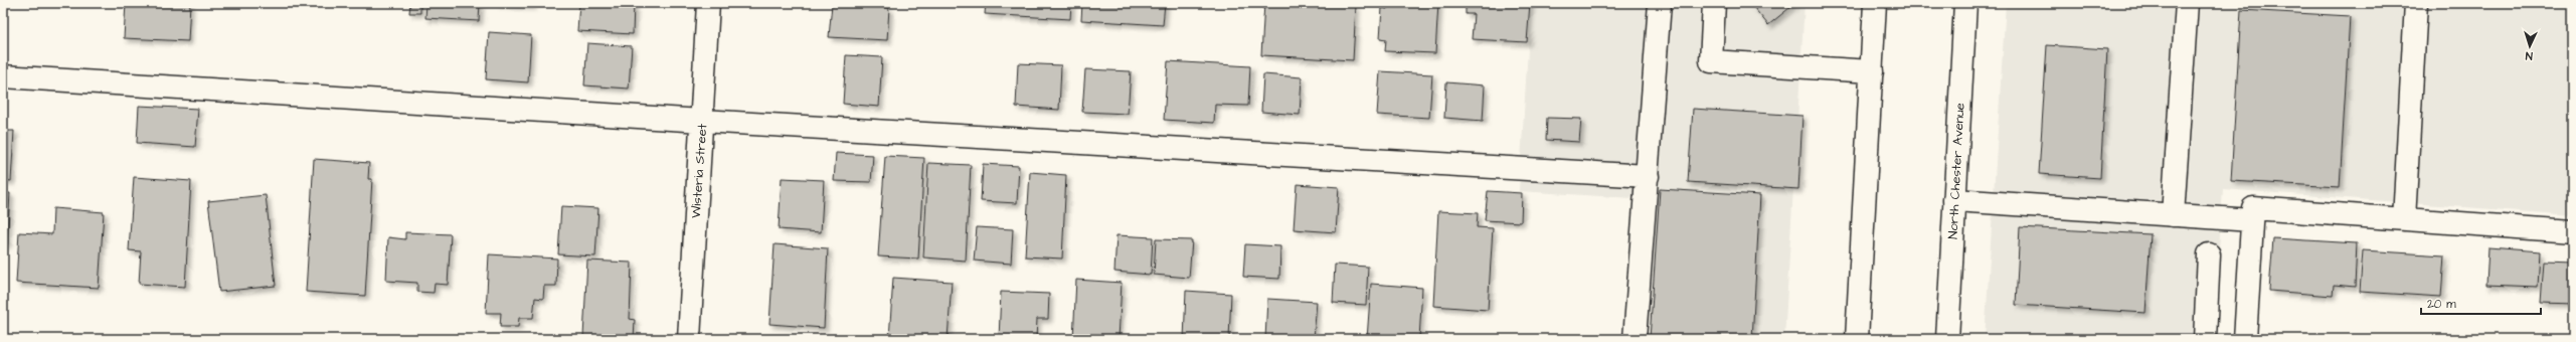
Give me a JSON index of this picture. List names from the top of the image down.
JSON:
{
  "streets": {
    "main road": ["Wisteria Street", "North Chester Avenue"]
  },
  "scale_bar": "20 m",
  "north": "bottom"
}
